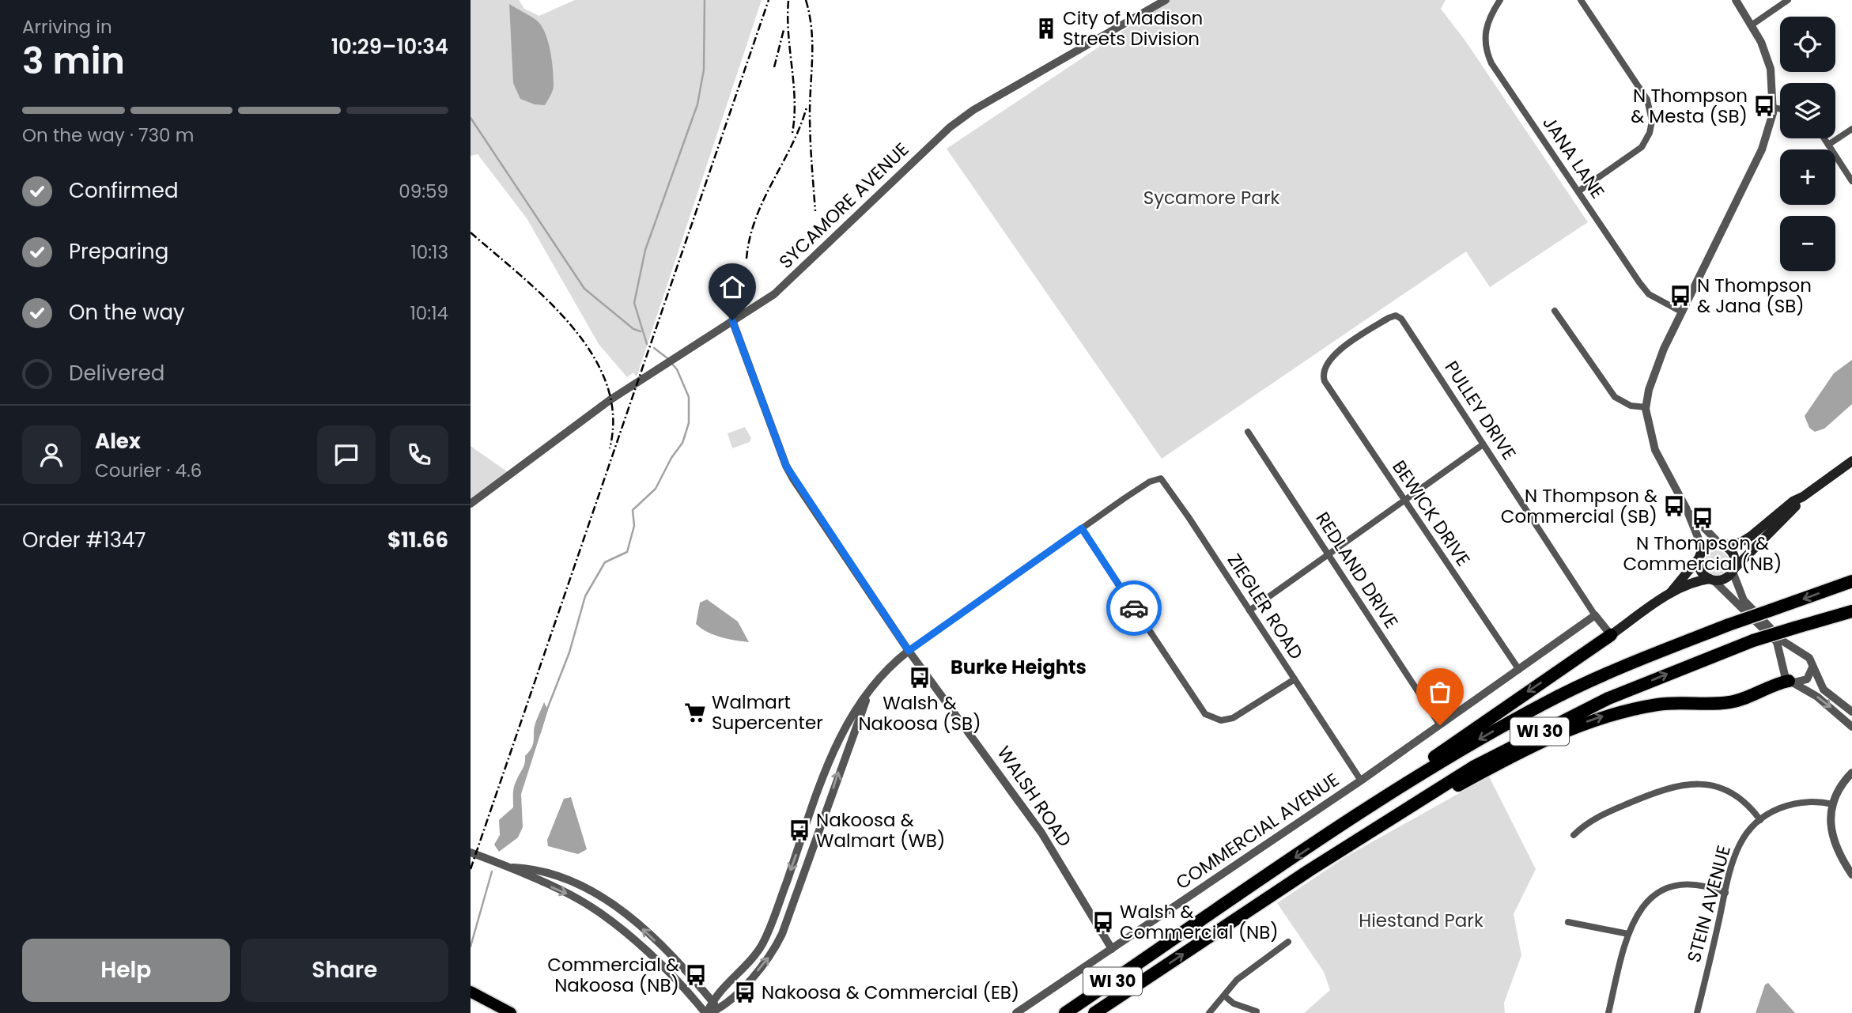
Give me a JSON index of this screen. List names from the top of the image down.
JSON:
{
  "streets": {
    "highway": ["WI 30"],
    "street": [
      "JANA LANE",
      "SYCAMORE AVENUE",
      "PULLEY DRIVE",
      "BEWICK DRIVE",
      "REDLAND DRIVE",
      "ZIEGLER ROAD",
      "WALSH ROAD",
      "COMMERCIAL AVENUE",
      "STEIN AVENUE"
    ]
  },
  "crossings": [
    ["SYCAMORE AVENUE", "WALSH ROAD"],
    ["PULLEY DRIVE", "BEWICK DRIVE"],
    ["PULLEY DRIVE", "COMMERCIAL AVENUE"],
    ["BEWICK DRIVE", "COMMERCIAL AVENUE"],
    ["REDLAND DRIVE", "COMMERCIAL AVENUE"],
    ["ZIEGLER ROAD", "COMMERCIAL AVENUE"],
    ["WALSH ROAD", "COMMERCIAL AVENUE"]
  ],
  "districts": ["Burke Heights"],
  "parks": ["Sycamore Park", "Hiestand Park"],
  "places": {
    "building": ["City of Madison Streets Division"],
    "bus stop": [
      "N Thompson & Mesta (SB)",
      "N Thompson & Jana (SB)",
      "N Thompson & Commercial (SB)",
      "N Thompson & Commercial (NB)",
      "Walsh & Nakoosa (SB)",
      "Nakoosa & Walmart (WB)",
      "Walsh & Commercial (NB)",
      "Commercial & Nakoosa (NB)",
      "Nakoosa & Commercial (EB)"
    ],
    "supermarket": ["Walmart Supercenter"]
  },
  "page": {
    "heading": ["3 min", "Arriving in", "10:29–10:34"],
    "panel": [
      "Alex",
      "Courier · 4.6",
      "Order #1347",
      "$11.66"
    ],
    "map_buttons": ["+", "−"],
    "bar": "On the way · 730 m",
    "list": [
      ["Confirmed", "09:59"],
      ["Preparing", "10:13"],
      ["On the way", "10:14"],
      "Delivered"
    ],
    "buttons": ["Help", "Share"]
  }
}
